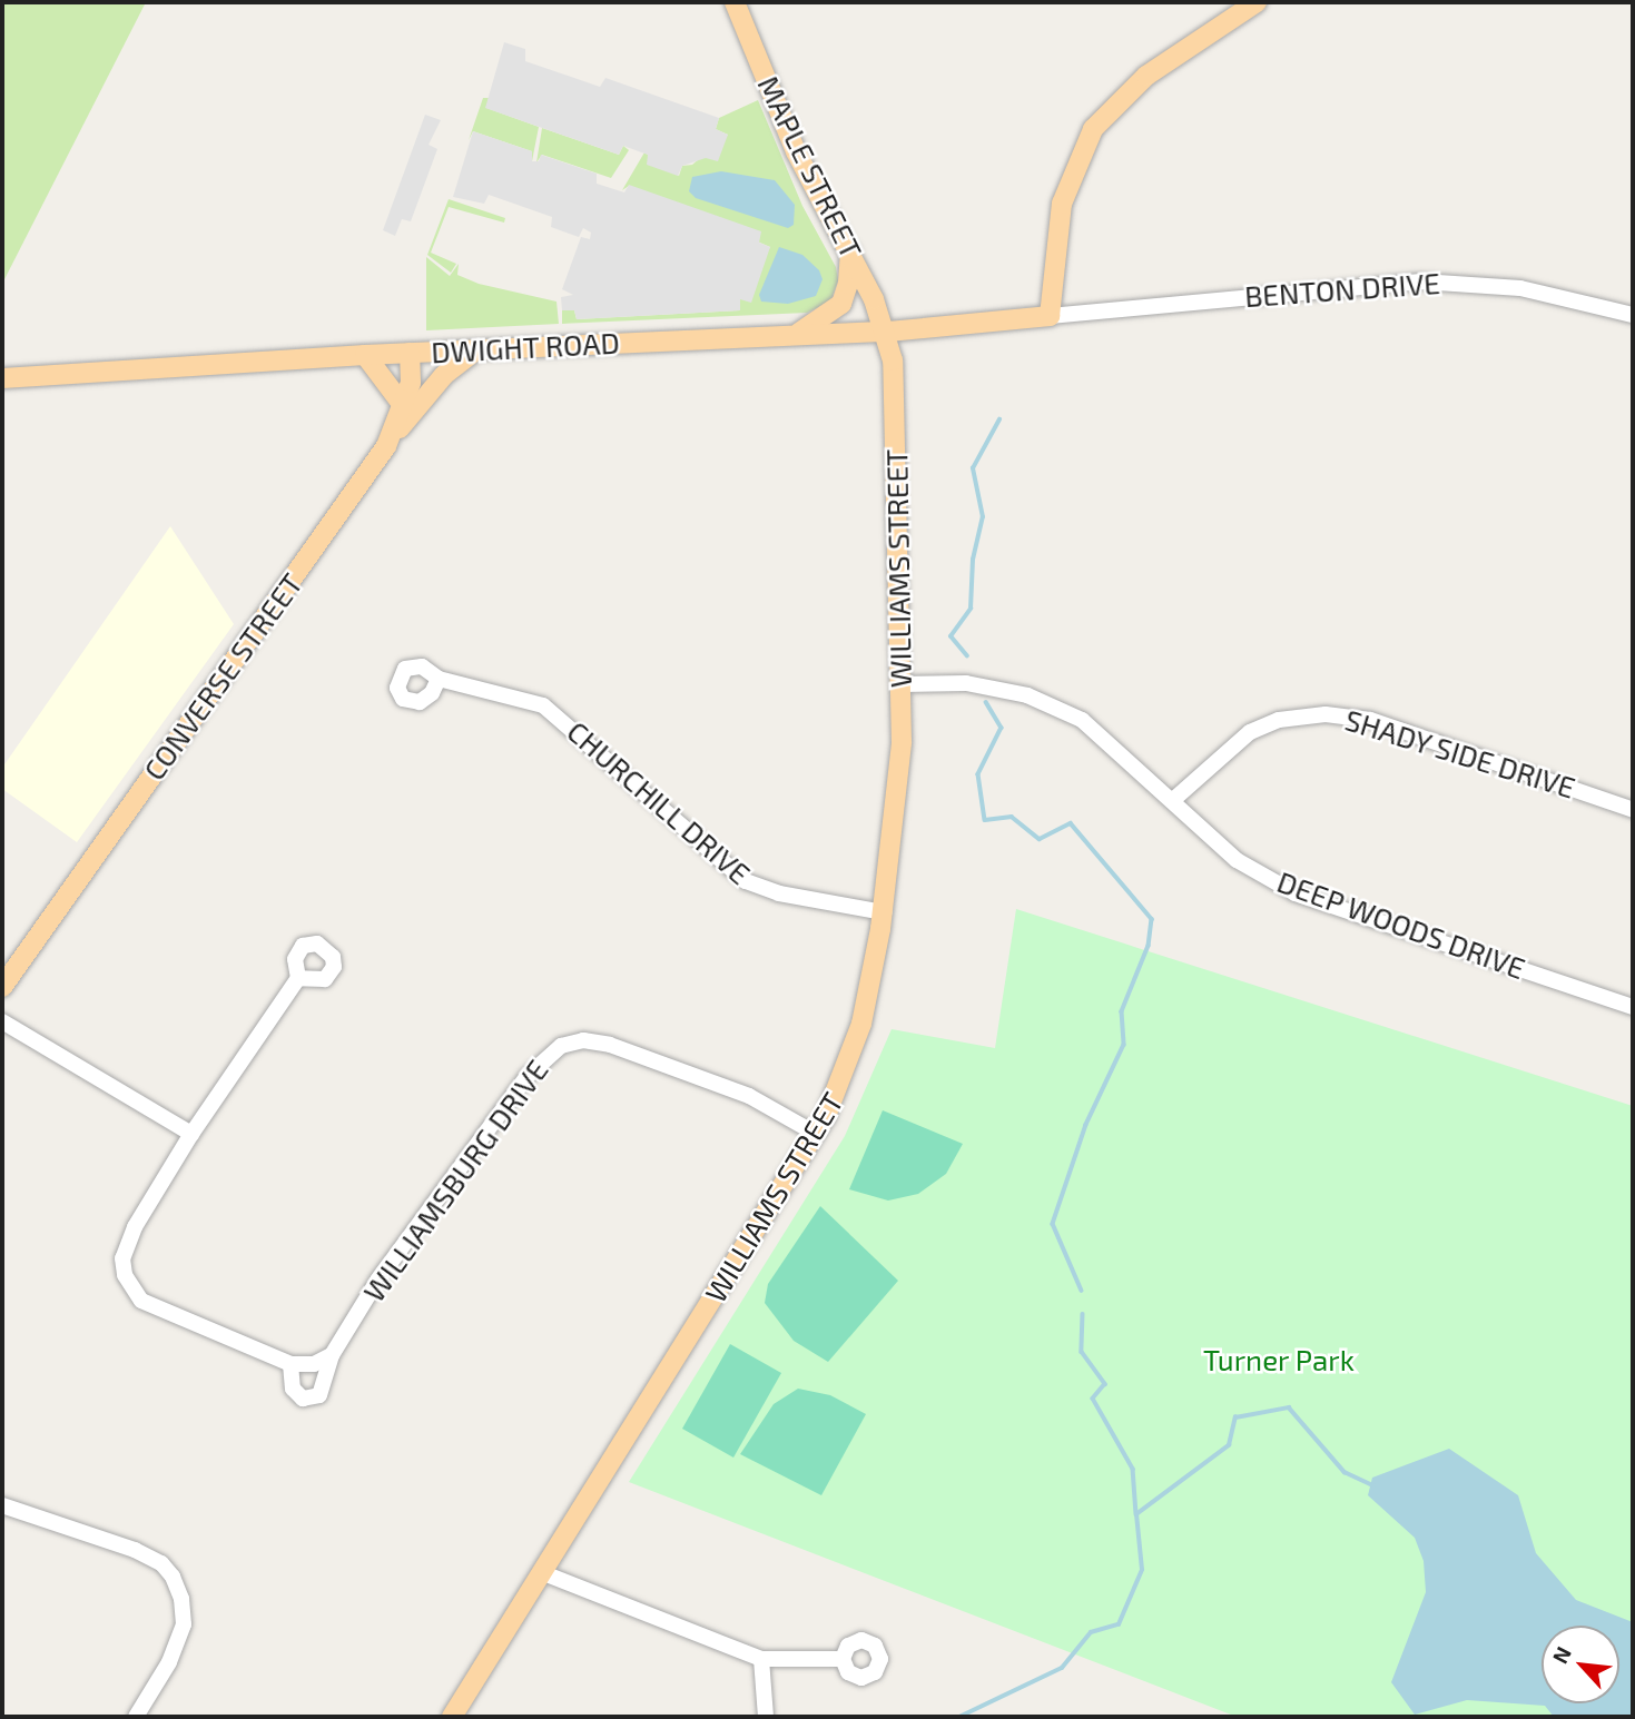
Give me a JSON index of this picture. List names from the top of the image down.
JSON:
{
  "streets": {
    "main road": [
      "MAPLE STREET",
      "DWIGHT ROAD",
      "WILLIAMS STREET",
      "CONVERSE STREET"
    ],
    "street": [
      "BENTON DRIVE",
      "SHADY SIDE DRIVE",
      "CHURCHILL DRIVE",
      "DEEP WOODS DRIVE",
      "WILLIAMSBURG DRIVE"
    ]
  },
  "crossings": [
    ["MAPLE STREET", "DWIGHT ROAD"],
    ["MAPLE STREET", "WILLIAMS STREET"],
    ["BENTON DRIVE", "DWIGHT ROAD"],
    ["DWIGHT ROAD", "WILLIAMS STREET"],
    ["DWIGHT ROAD", "CONVERSE STREET"],
    ["WILLIAMS STREET", "CHURCHILL DRIVE"],
    ["WILLIAMS STREET", "DEEP WOODS DRIVE"],
    ["WILLIAMS STREET", "WILLIAMSBURG DRIVE"],
    ["SHADY SIDE DRIVE", "DEEP WOODS DRIVE"]
  ],
  "parks": ["Turner Park"],
  "north": "top left"
}
